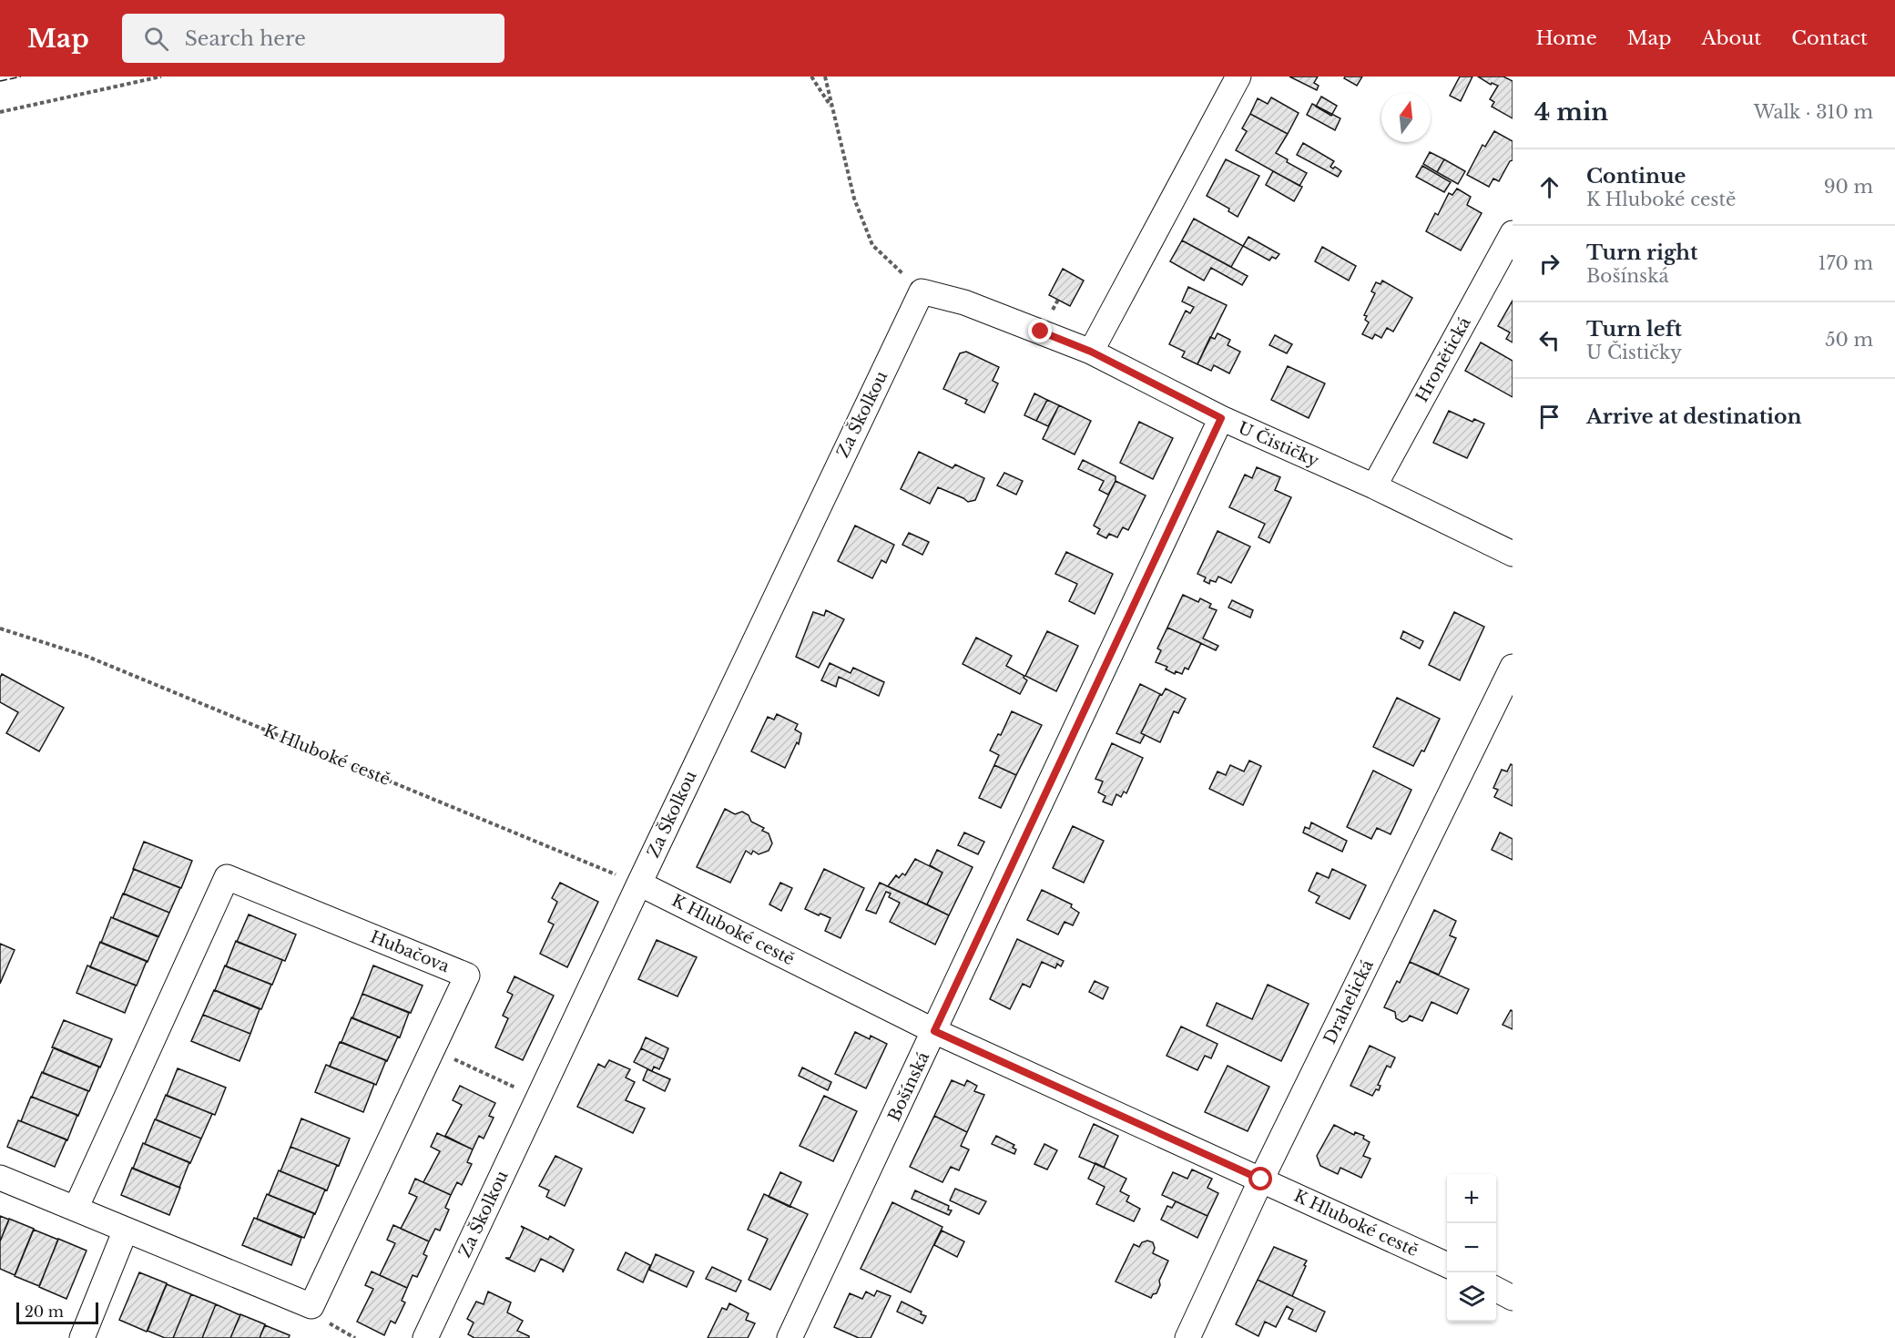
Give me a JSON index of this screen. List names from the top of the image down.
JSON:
{
  "streets": {
    "street": [
      "Hronětická",
      "Za Školkou",
      "U Čističky",
      "K Hluboké cestě",
      "Hubačova",
      "Drahelická",
      "Bošínská"
    ]
  },
  "crossings": [
    ["Hronětická", "U Čističky"],
    ["Za Školkou", "U Čističky"],
    ["Za Školkou", "K Hluboké cestě"],
    ["U Čističky", "Bošínská"],
    ["K Hluboké cestě", "Drahelická"],
    ["K Hluboké cestě", "Bošínská"]
  ],
  "scale_bar": "20 m",
  "north": "top",
  "page": {
    "header": "Map",
    "search": "Search here",
    "nav": [
      "Home",
      "Map",
      "About",
      "Contact"
    ],
    "heading": ["4 min", "Walk · 310 m"],
    "list": [
      ["Continue", "K Hluboké cestě", "90 m"],
      ["Turn right", "Bošínská", "170 m"],
      ["Turn left", "U Čističky", "50 m"],
      "Arrive at destination"
    ],
    "map_buttons": ["+", "−"],
    "scale": "20 m"
  }
}
